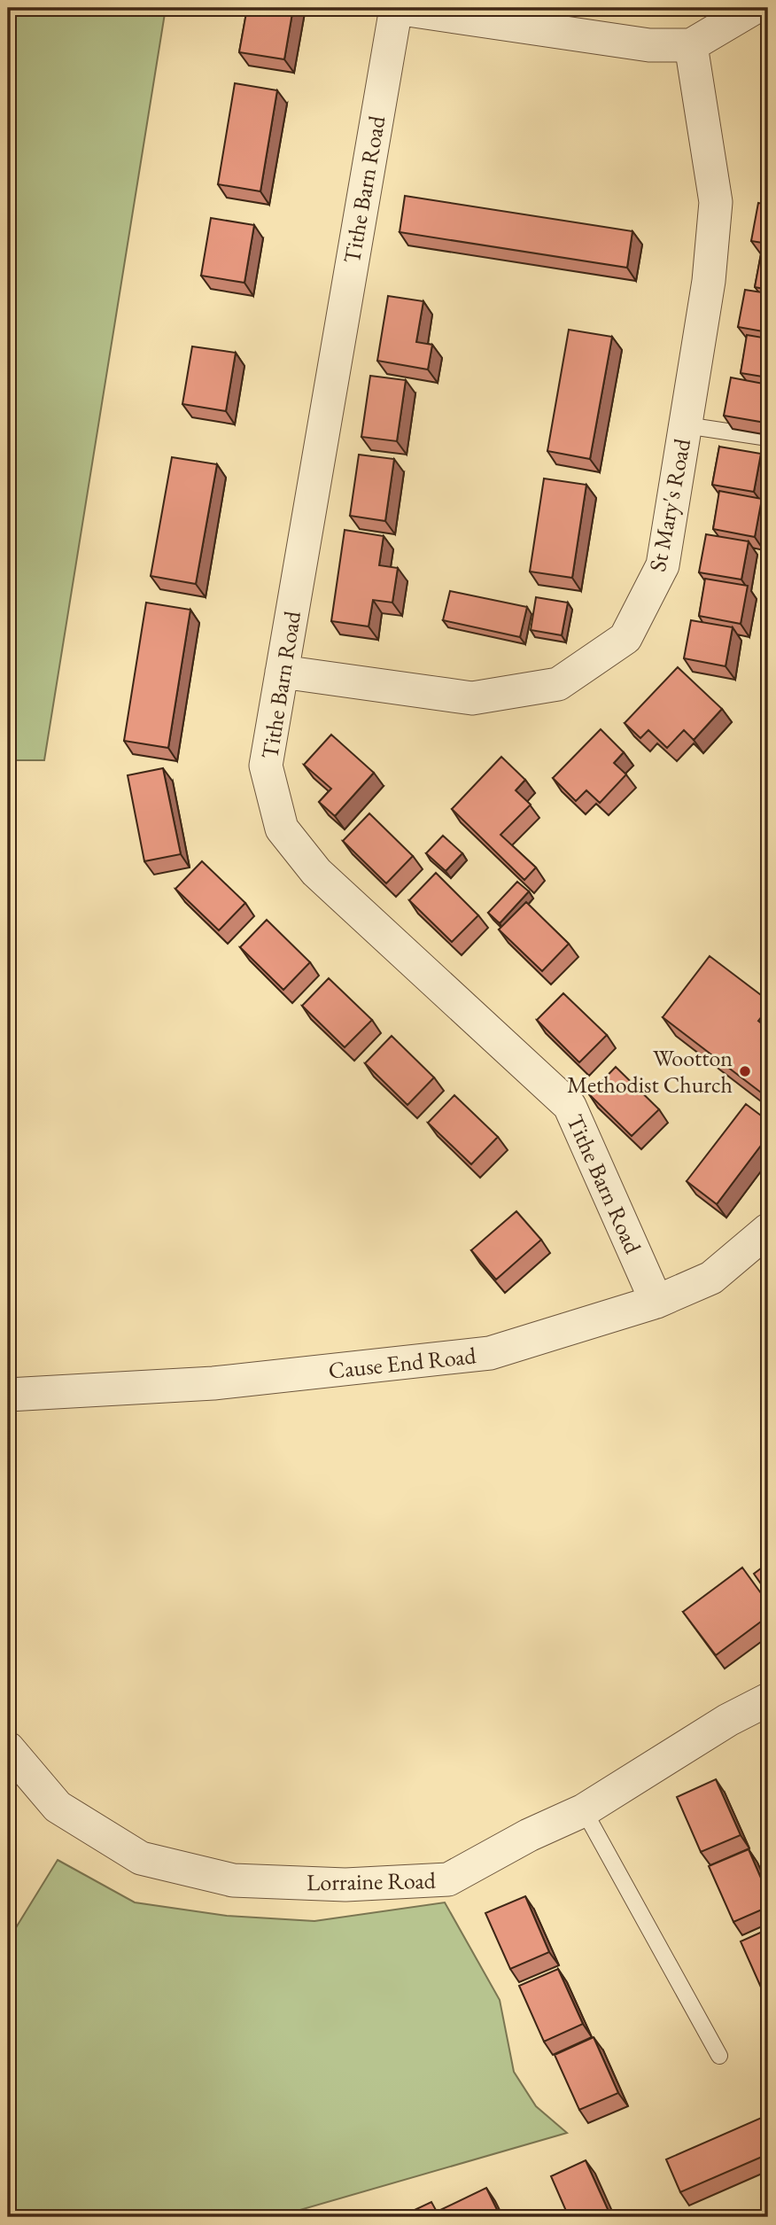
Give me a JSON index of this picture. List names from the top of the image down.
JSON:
{
  "streets": {
    "street": [
      "Tithe Barn Road",
      "St Mary's Road",
      "Cause End Road",
      "Lorraine Road"
    ]
  },
  "crossings": [
    ["Tithe Barn Road", "St Mary's Road"],
    ["Tithe Barn Road", "Cause End Road"]
  ],
  "places": ["Wootton Methodist Church"]
}
